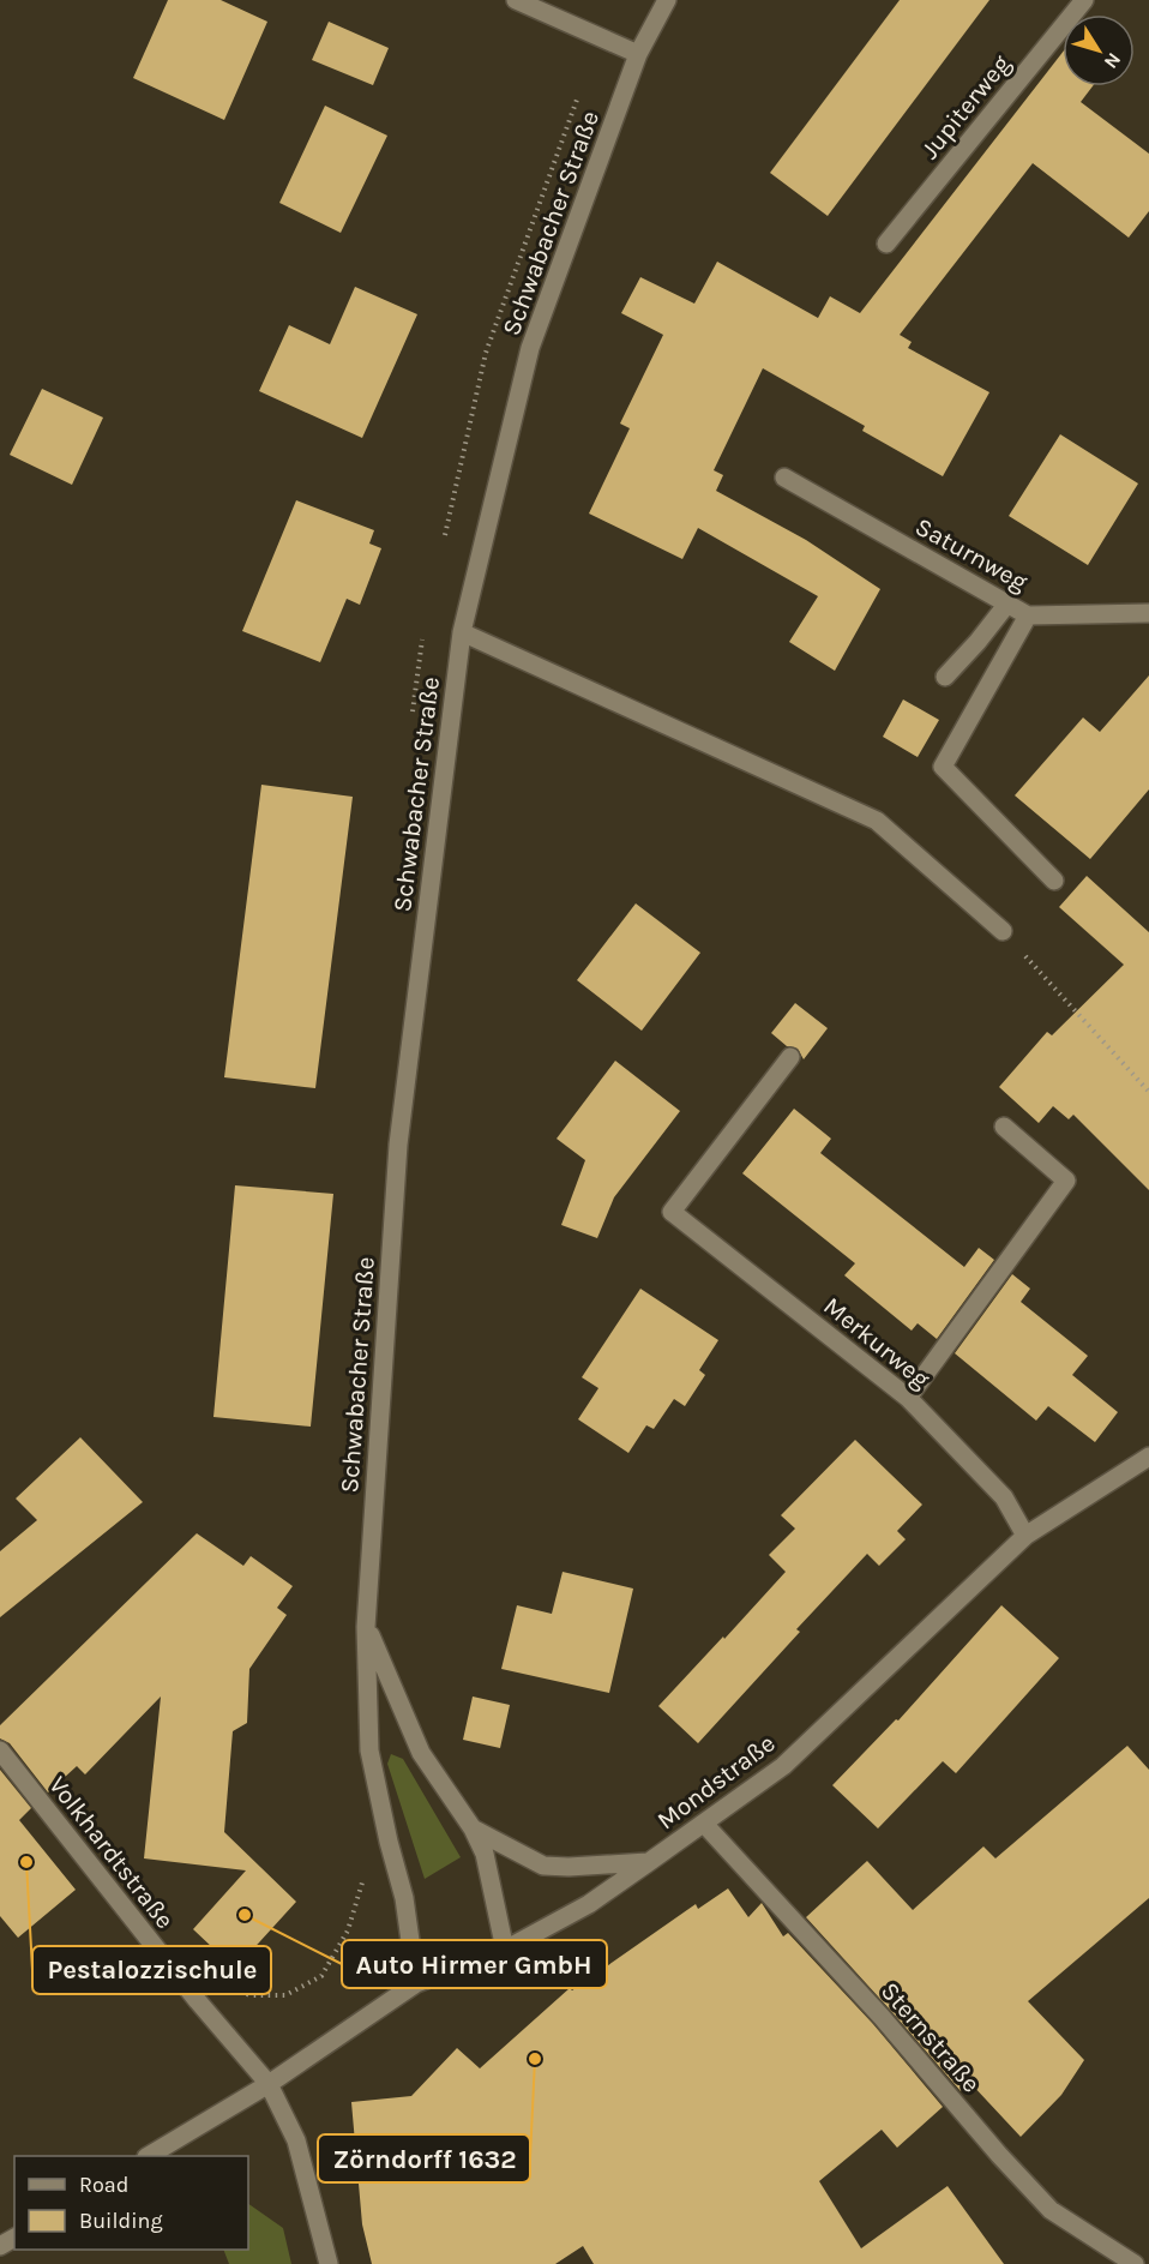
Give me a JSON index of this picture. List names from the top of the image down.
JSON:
{
  "streets": {
    "street": [
      "Jupiterweg",
      "Schwabacher Straße",
      "Saturnweg",
      "Merkurweg",
      "Mondstraße",
      "Volkhardtstraße",
      "Sternstraße"
    ]
  },
  "crossings": [
    ["Schwabacher Straße", "Mondstraße"],
    ["Merkurweg", "Mondstraße"],
    ["Mondstraße", "Volkhardtstraße"],
    ["Mondstraße", "Sternstraße"]
  ],
  "places": ["Pestalozzischule", "Auto Hirmer GmbH", "Zörndorff 1632"],
  "legend": ["Road", "Building"],
  "north": "bottom right"
}
